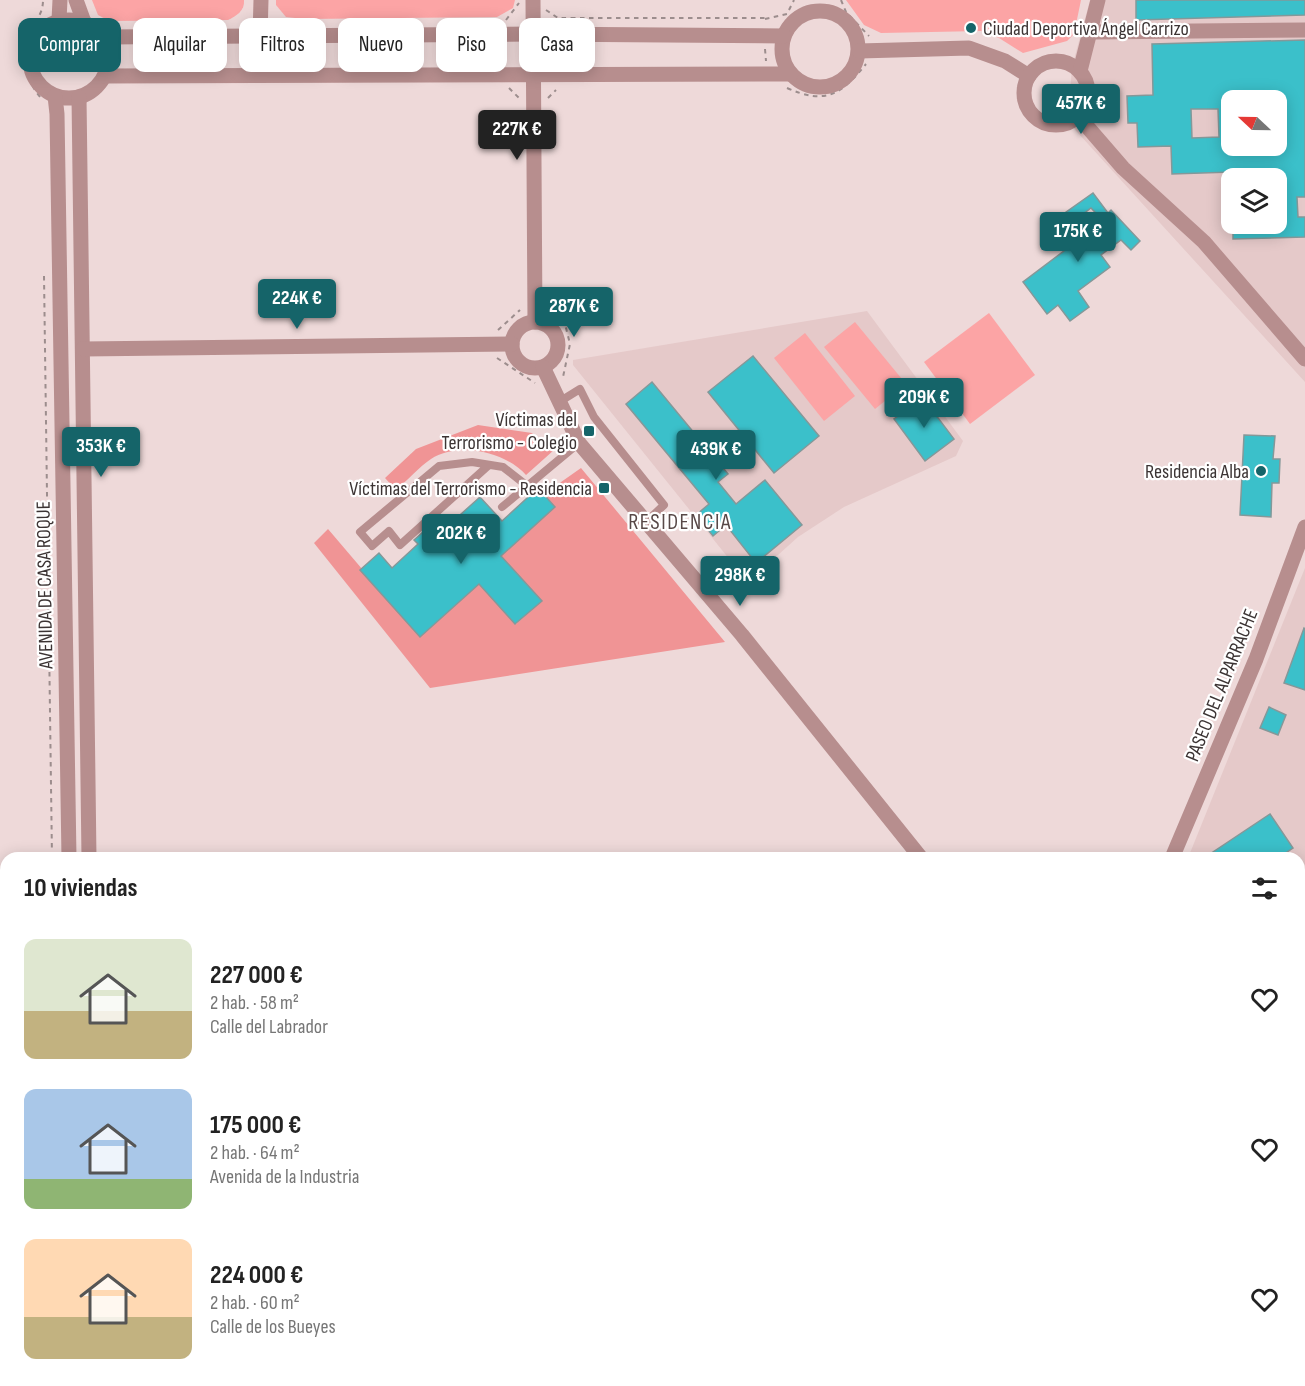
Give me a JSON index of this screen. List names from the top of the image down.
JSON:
{
  "streets": {
    "street": ["AVENIDA DE CASA ROQUE", "PASEO DEL ALPARRACHE"]
  },
  "districts": ["RESIDENCIA"],
  "places": {
    "other": ["Ciudad Deportiva Ángel Carrizo", "Residencia Alba"],
    "transit": ["Víctimas del Terrorismo - Colegio", "Víctimas del Terrorismo - Residencia"]
  },
  "north": "left",
  "page": {
    "chip": [
      "Comprar",
      "Alquilar",
      "Filtros",
      "Nuevo",
      "Piso",
      "Casa"
    ],
    "price": [
      "457K €",
      "227K €",
      "175K €",
      "224K €",
      "287K €",
      "209K €",
      "353K €",
      "439K €",
      "202K €",
      "298K €"
    ],
    "heading": "10 viviendas",
    "list": [
      {
        "name": "227 000 €",
        "note": "2 hab. · 58 m² · Calle del Labrador"
      },
      {
        "name": "175 000 €",
        "note": "2 hab. · 64 m² · Avenida de la Industria"
      },
      {
        "name": "224 000 €",
        "note": "2 hab. · 60 m² · Calle de los Bueyes"
      }
    ]
  }
}
